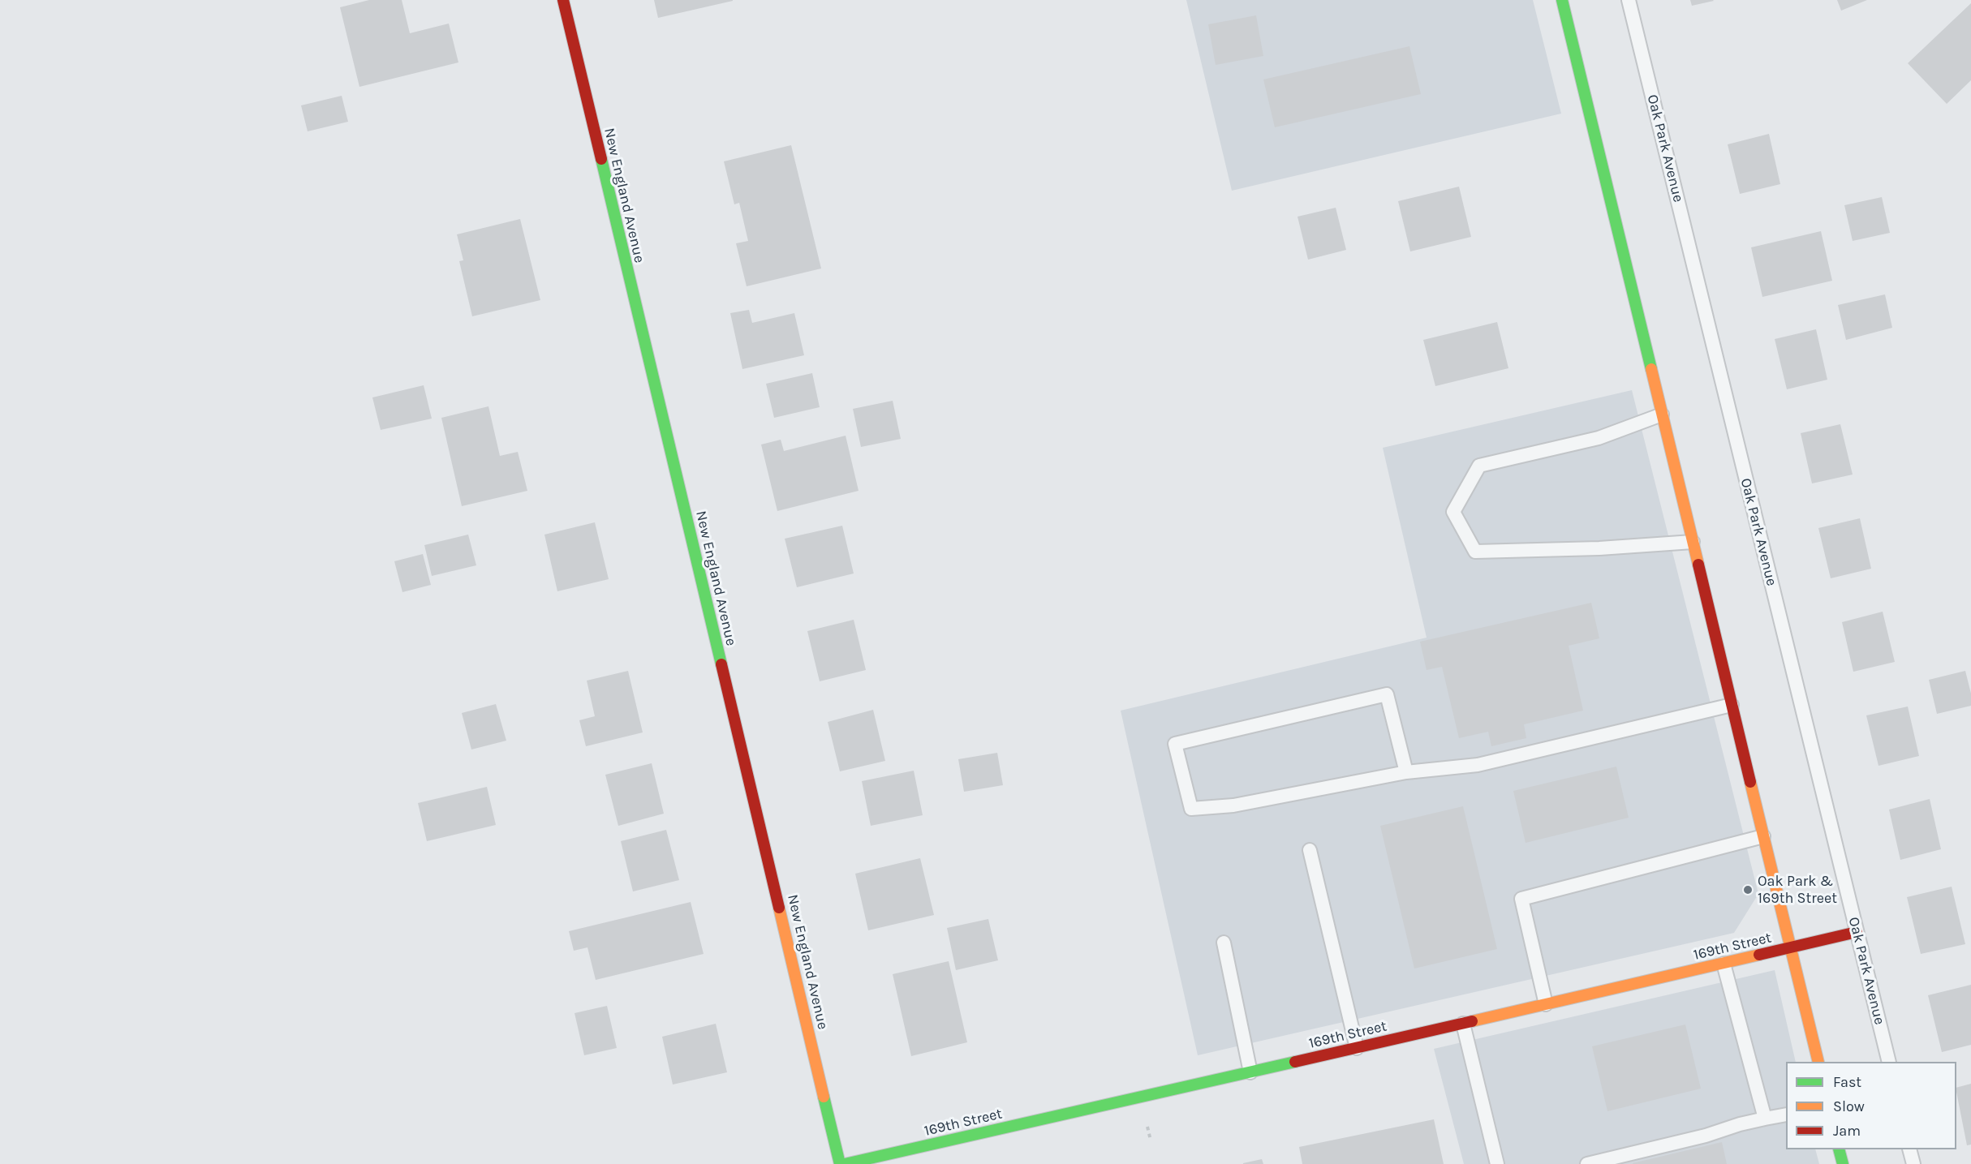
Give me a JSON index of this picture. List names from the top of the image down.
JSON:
{
  "streets": {
    "street": ["New England Avenue", "169th Street"],
    "lane": ["Oak Park Avenue"]
  },
  "crossings": [
    ["Oak Park Avenue", "169th Street"]
  ],
  "places": ["Oak Park & 169th Street"],
  "legend": ["Fast", "Slow", "Jam"]
}
